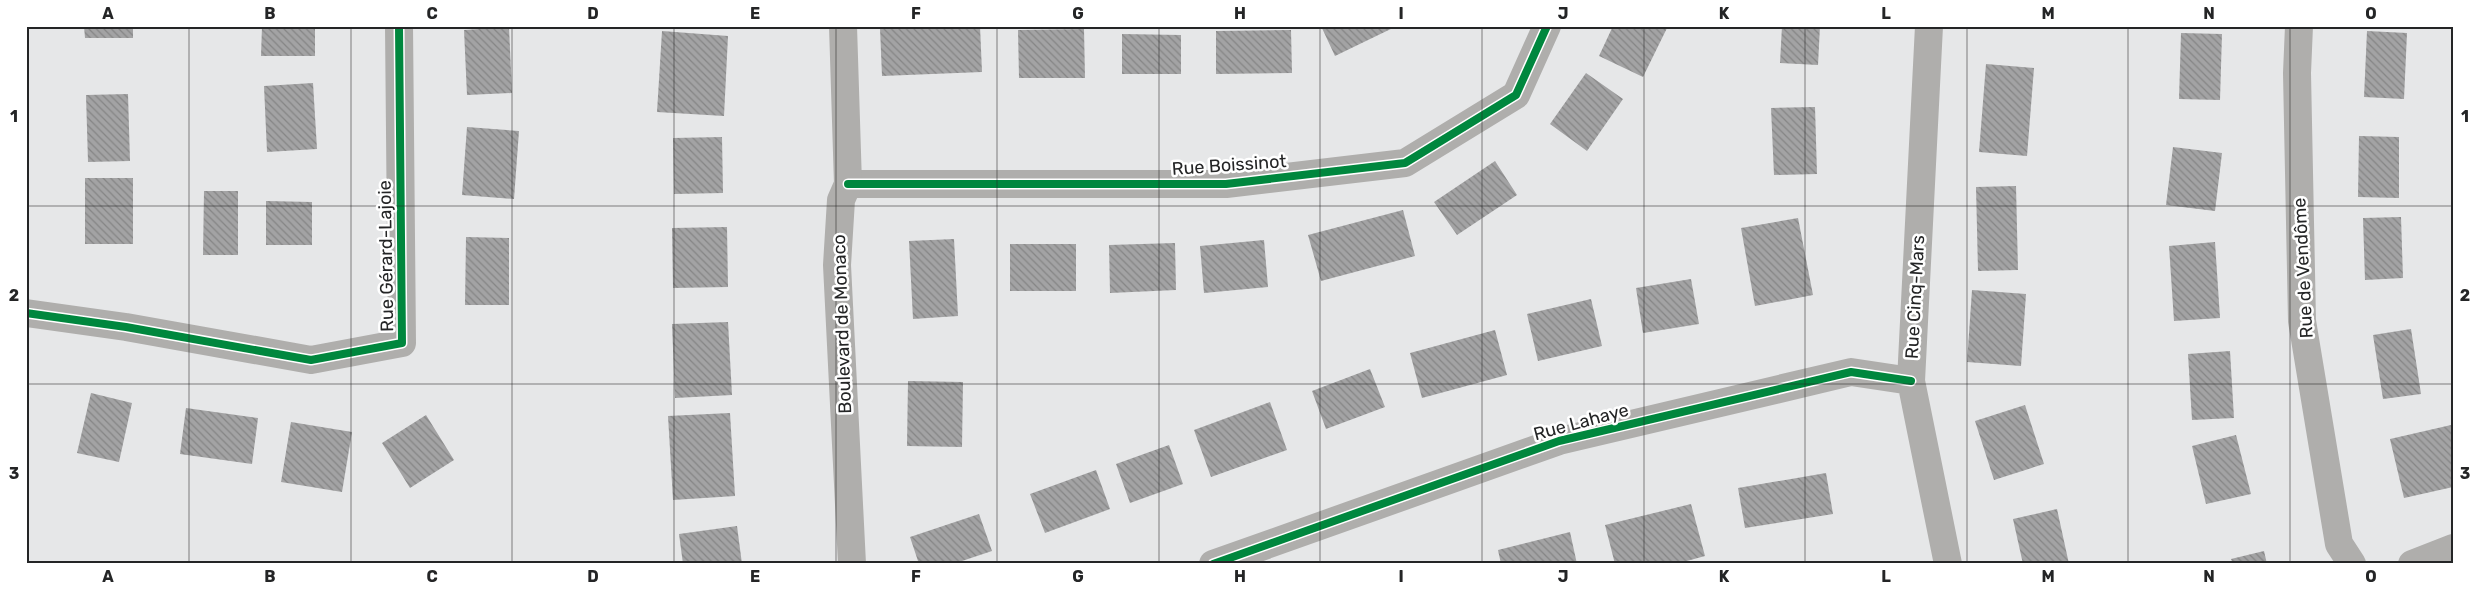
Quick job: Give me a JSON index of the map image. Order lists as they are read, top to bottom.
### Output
{
  "streets": {
    "street": [
      "Rue Boissinot",
      "Rue Gérard-Lajoie",
      "Rue de Vendôme",
      "Rue Cinq-Mars",
      "Boulevard de Monaco",
      "Rue Lahaye"
    ]
  },
  "crossings": [
    ["Rue Boissinot", "Boulevard de Monaco"],
    ["Rue Cinq-Mars", "Rue Lahaye"]
  ],
  "grid": {
    "columns": [
      "A",
      "B",
      "C",
      "D",
      "E",
      "F",
      "G",
      "H",
      "I",
      "J",
      "K",
      "L",
      "M",
      "N",
      "O"
    ],
    "rows": ["1", "2", "3"]
  }
}
